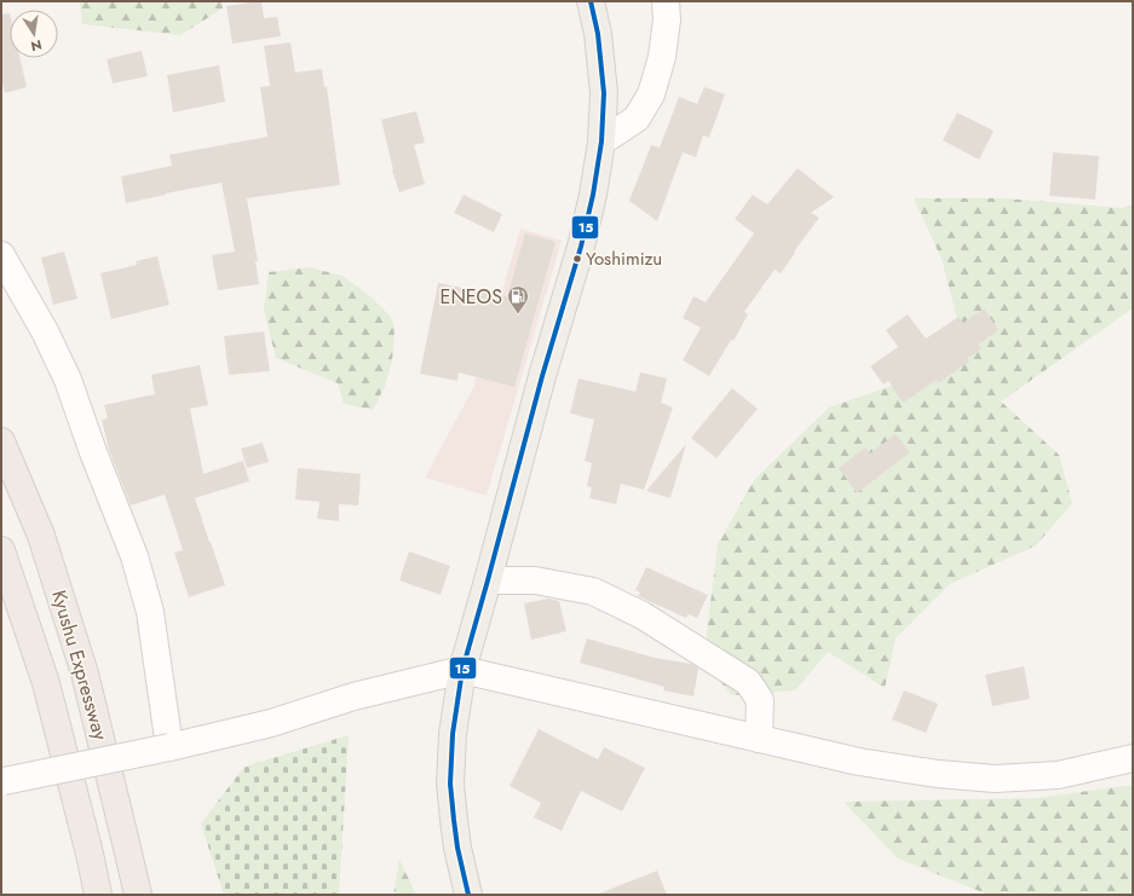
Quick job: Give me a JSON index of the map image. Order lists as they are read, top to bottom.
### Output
{
  "streets": {
    "highway": ["Kyushu Expressway"]
  },
  "places": {
    "other": ["Yoshimizu"],
    "fuel station": ["ENEOS"]
  },
  "lines": ["transit line 15"],
  "north": "bottom"
}
